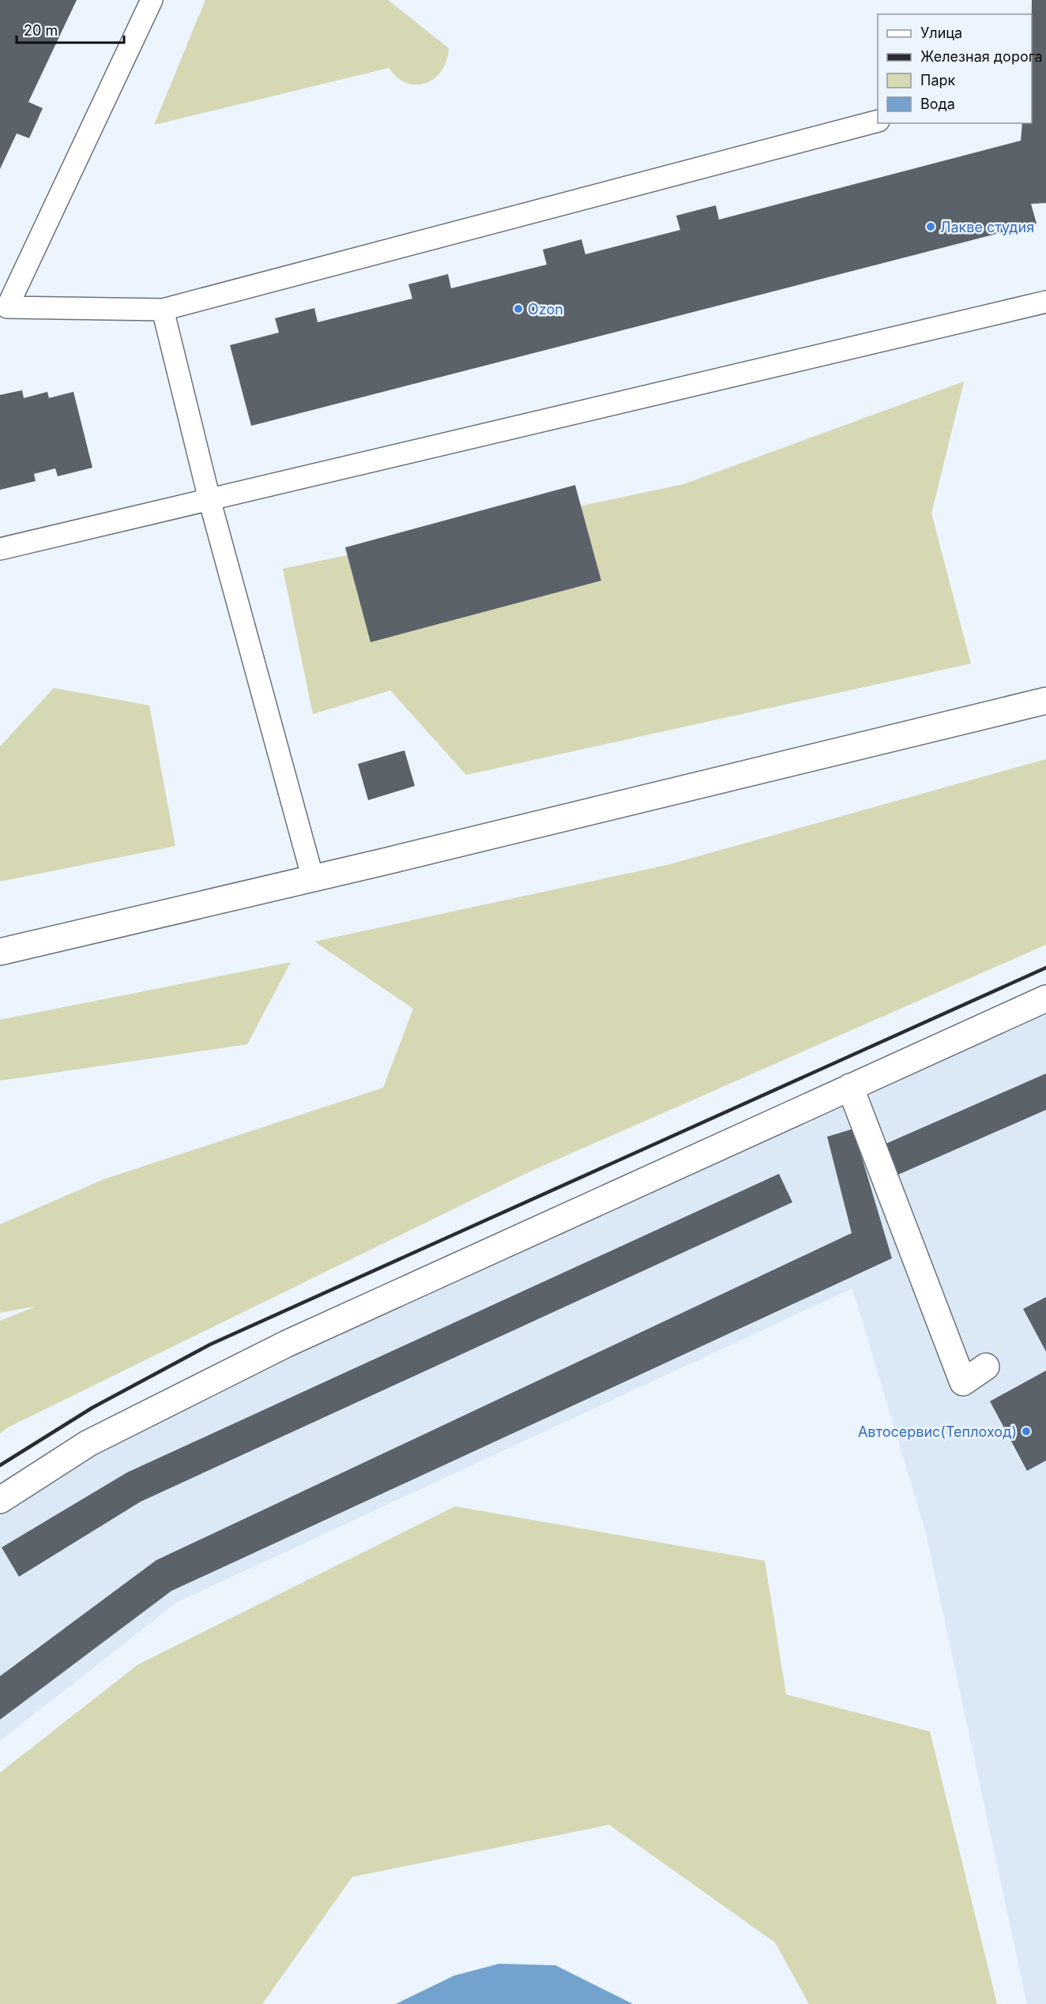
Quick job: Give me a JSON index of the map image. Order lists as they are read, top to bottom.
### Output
{
  "places": ["Лакве студия", "Ozon", "Автосервис(Теплоход)"],
  "legend": [
    "Улица",
    "Железная дорога",
    "Парк",
    "Вода"
  ],
  "scale_bar": "20 m"
}
